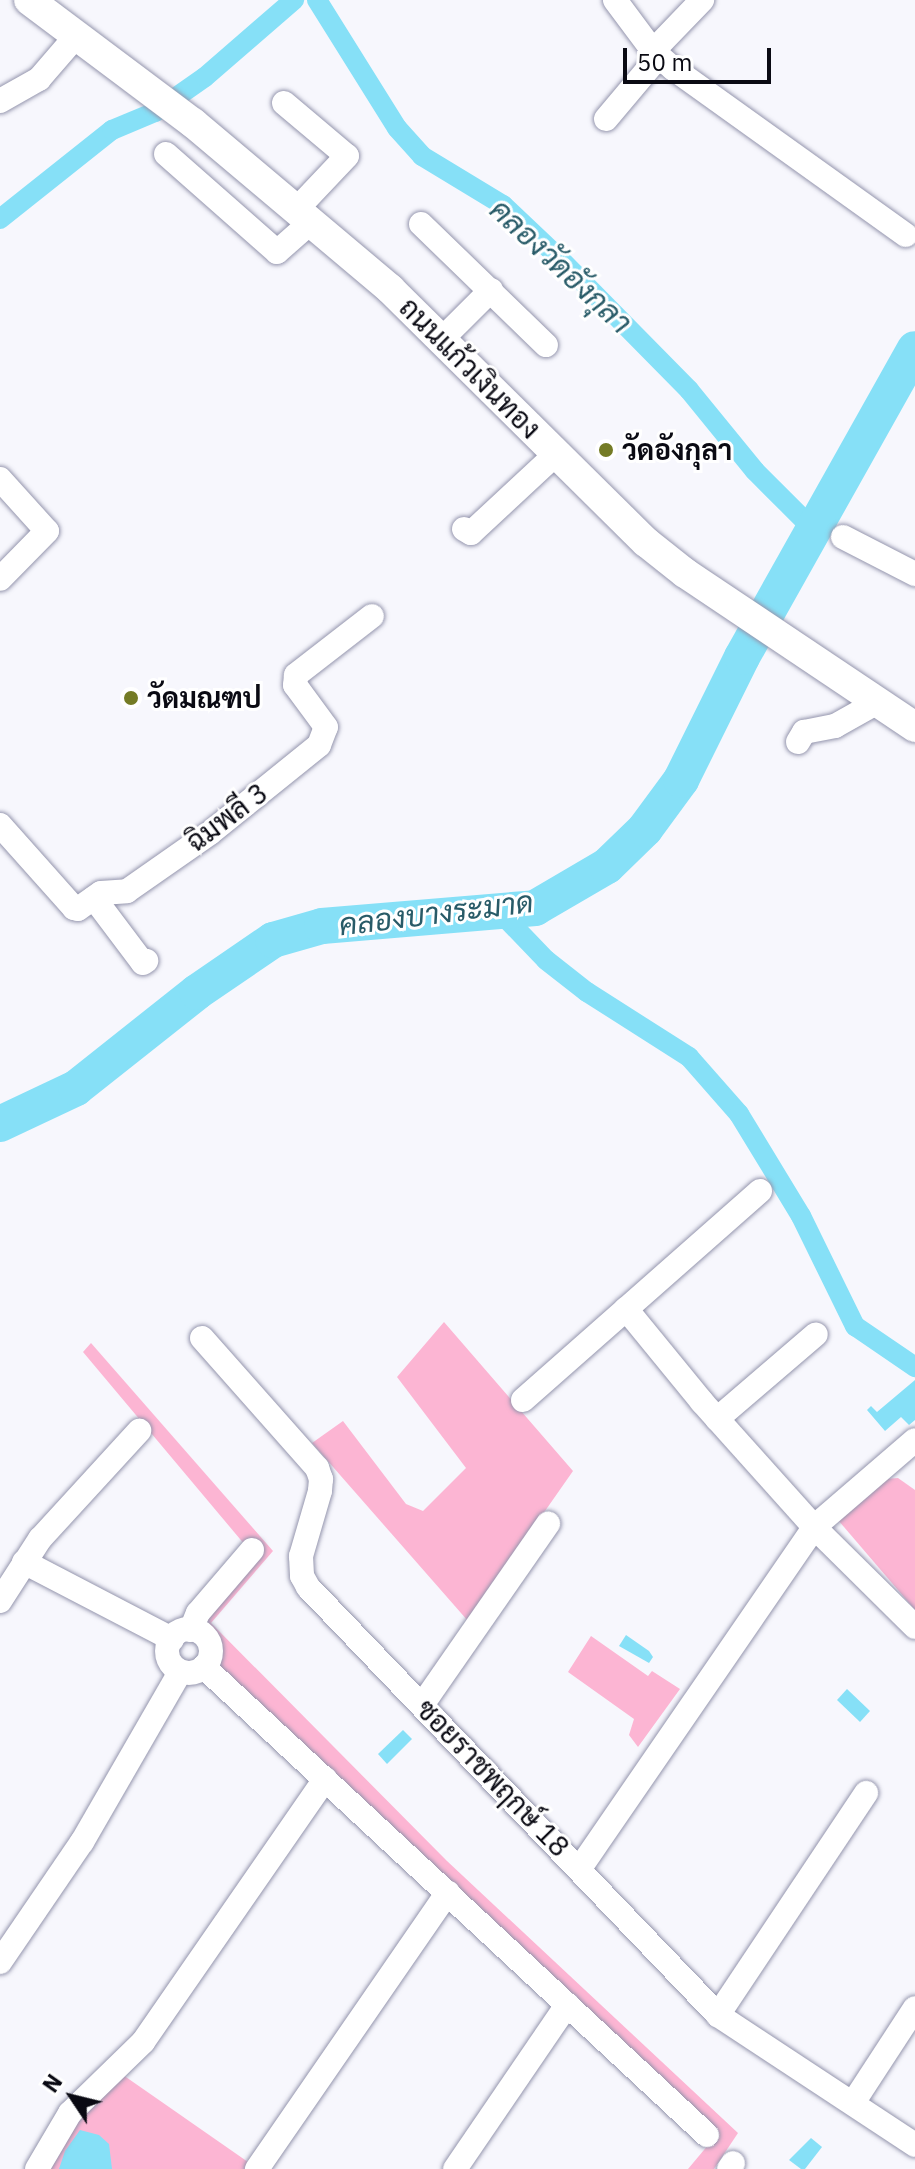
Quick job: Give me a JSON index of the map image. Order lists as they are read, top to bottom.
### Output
{
  "streets": {
    "street": ["ถนนแก้วเงินทอง", "ฉิมพลี 3", "ซอยราชพฤกษ์ 18"]
  },
  "water": ["คลองวัดอังกุลา", "คลองบางระมาด"],
  "places": ["วัดอังกุลา", "วัดมณฑป"],
  "scale_bar": "50 m",
  "north": "top left"
}
